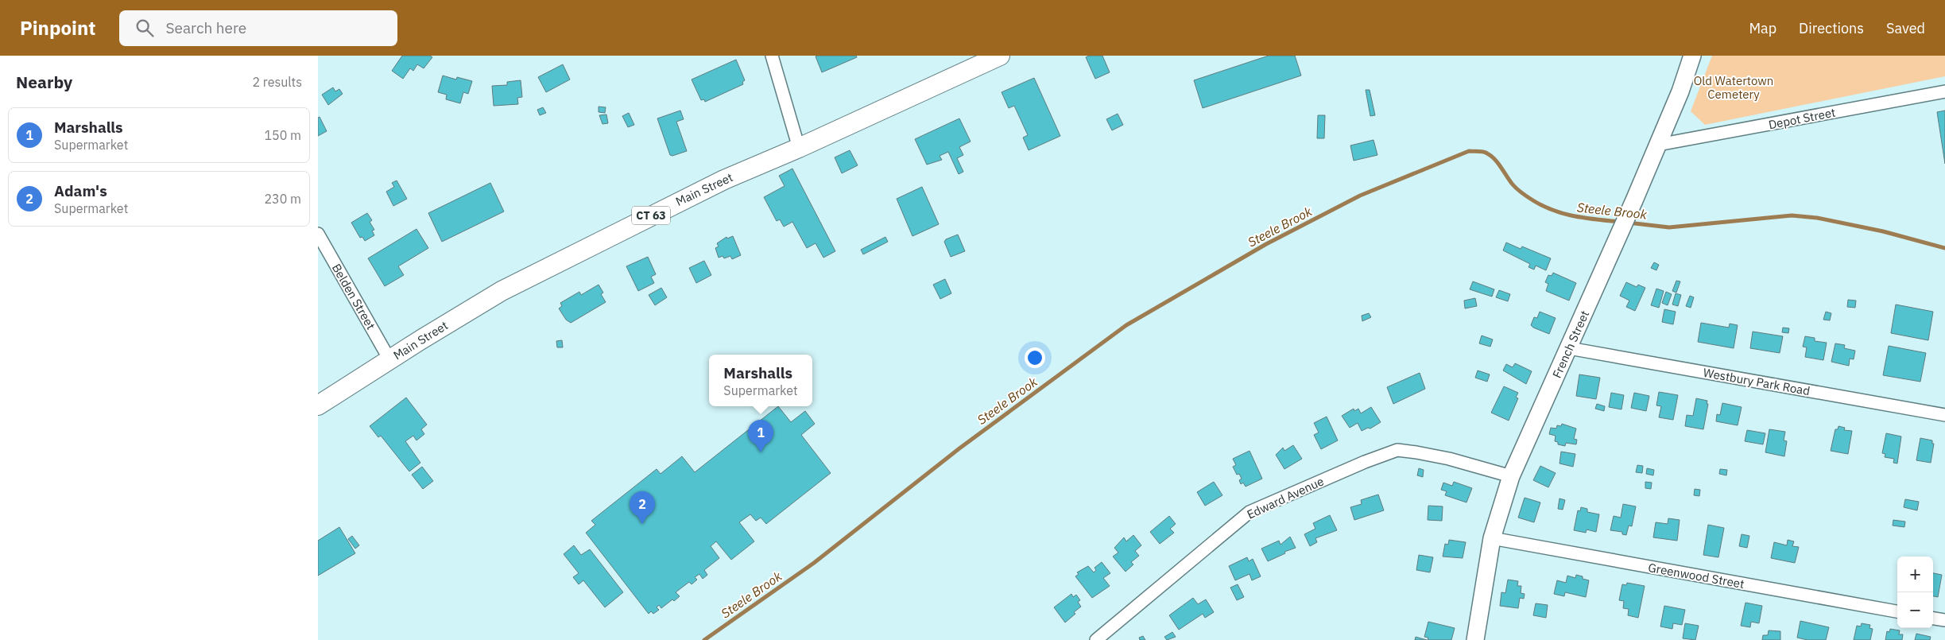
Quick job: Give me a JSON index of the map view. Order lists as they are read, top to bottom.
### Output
{
  "streets": {
    "main road": ["Main Street", "CT 63"],
    "street": [
      "Depot Street",
      "Belden Street",
      "French Street",
      "Westbury Park Road",
      "Edward Avenue",
      "Greenwood Street"
    ]
  },
  "crossings": [
    ["Depot Street", "French Street"],
    ["Main Street", "Belden Street"],
    ["French Street", "Westbury Park Road"],
    ["French Street", "Edward Avenue"],
    ["French Street", "Greenwood Street"]
  ],
  "water": ["Steele Brook"],
  "parks": ["Old Watertown Cemetery"],
  "page": {
    "header": "Pinpoint",
    "search": "Search here",
    "nav": ["Map", "Directions", "Saved"],
    "heading": ["Nearby", "2 results"],
    "list": [
      {
        "mark": "1",
        "name": "Marshalls",
        "note": "Supermarket",
        "value": "150 m"
      },
      {
        "mark": "2",
        "name": "Adam's",
        "note": "Supermarket",
        "value": "230 m"
      }
    ],
    "popup": ["Marshalls", "Supermarket"],
    "pins": ["1", "2"],
    "map_buttons": ["+", "−"]
  }
}
